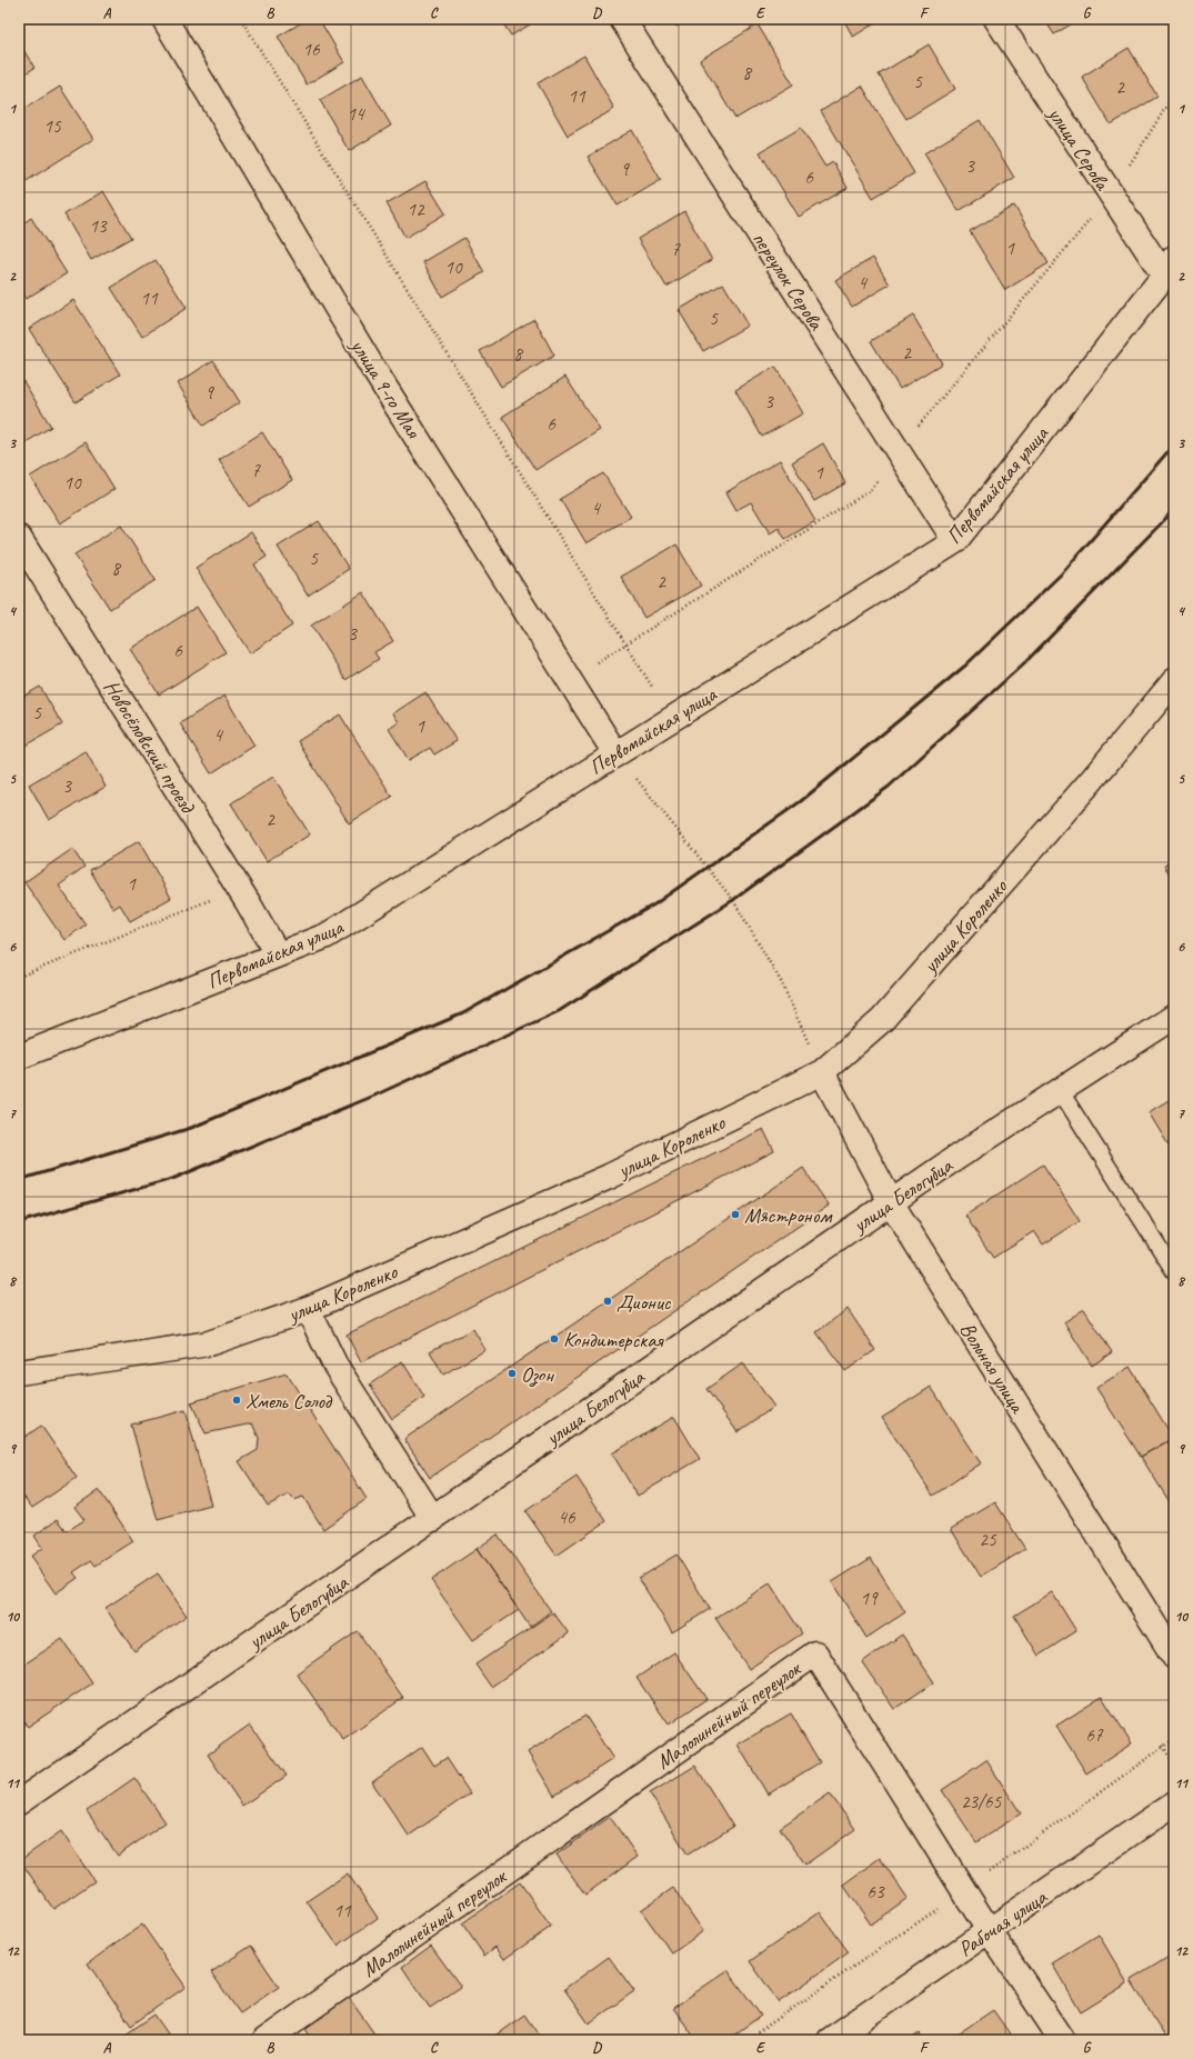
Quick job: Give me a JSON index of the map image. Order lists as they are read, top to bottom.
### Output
{
  "streets": {
    "street": [
      "улица Серова",
      "переулок Серова",
      "улица 9-го Мая",
      "Первомайская улица",
      "Новосёловский проезд",
      "улица Короленко",
      "улица Белогубца",
      "Вольная улица",
      "Малолинейный переулок",
      "Рабочая улица"
    ]
  },
  "crossings": [
    ["улица Серова", "Первомайская улица"],
    ["переулок Серова", "Первомайская улица"],
    ["улица 9-го Мая", "Первомайская улица"],
    ["Первомайская улица", "Новосёловский проезд"],
    ["улица Короленко", "Вольная улица"],
    ["улица Белогубца", "Вольная улица"],
    ["Малолинейный переулок", "Рабочая улица"]
  ],
  "places": [
    "Мястроном",
    "Дионис",
    "Кондитерская",
    "Озон",
    "Хмель Солод"
  ],
  "house_numbers": [
    "16",
    "8",
    "5",
    "2",
    "11",
    "14",
    "15",
    "3",
    "9",
    "6",
    "12",
    "13",
    "1",
    "7",
    "10",
    "4",
    "11",
    "5",
    "2",
    "8",
    "9",
    "3",
    "6",
    "7",
    "1",
    "10",
    "4",
    "5",
    "8",
    "2",
    "3",
    "6",
    "5",
    "1",
    "4",
    "3",
    "2",
    "1",
    "46",
    "25",
    "19",
    "67",
    "23/65",
    "63",
    "11"
  ],
  "grid": {
    "columns": [
      "A",
      "B",
      "C",
      "D",
      "E",
      "F",
      "G"
    ],
    "rows": [
      "1",
      "2",
      "3",
      "4",
      "5",
      "6",
      "7",
      "8",
      "9",
      "10",
      "11",
      "12"
    ]
  }
}
